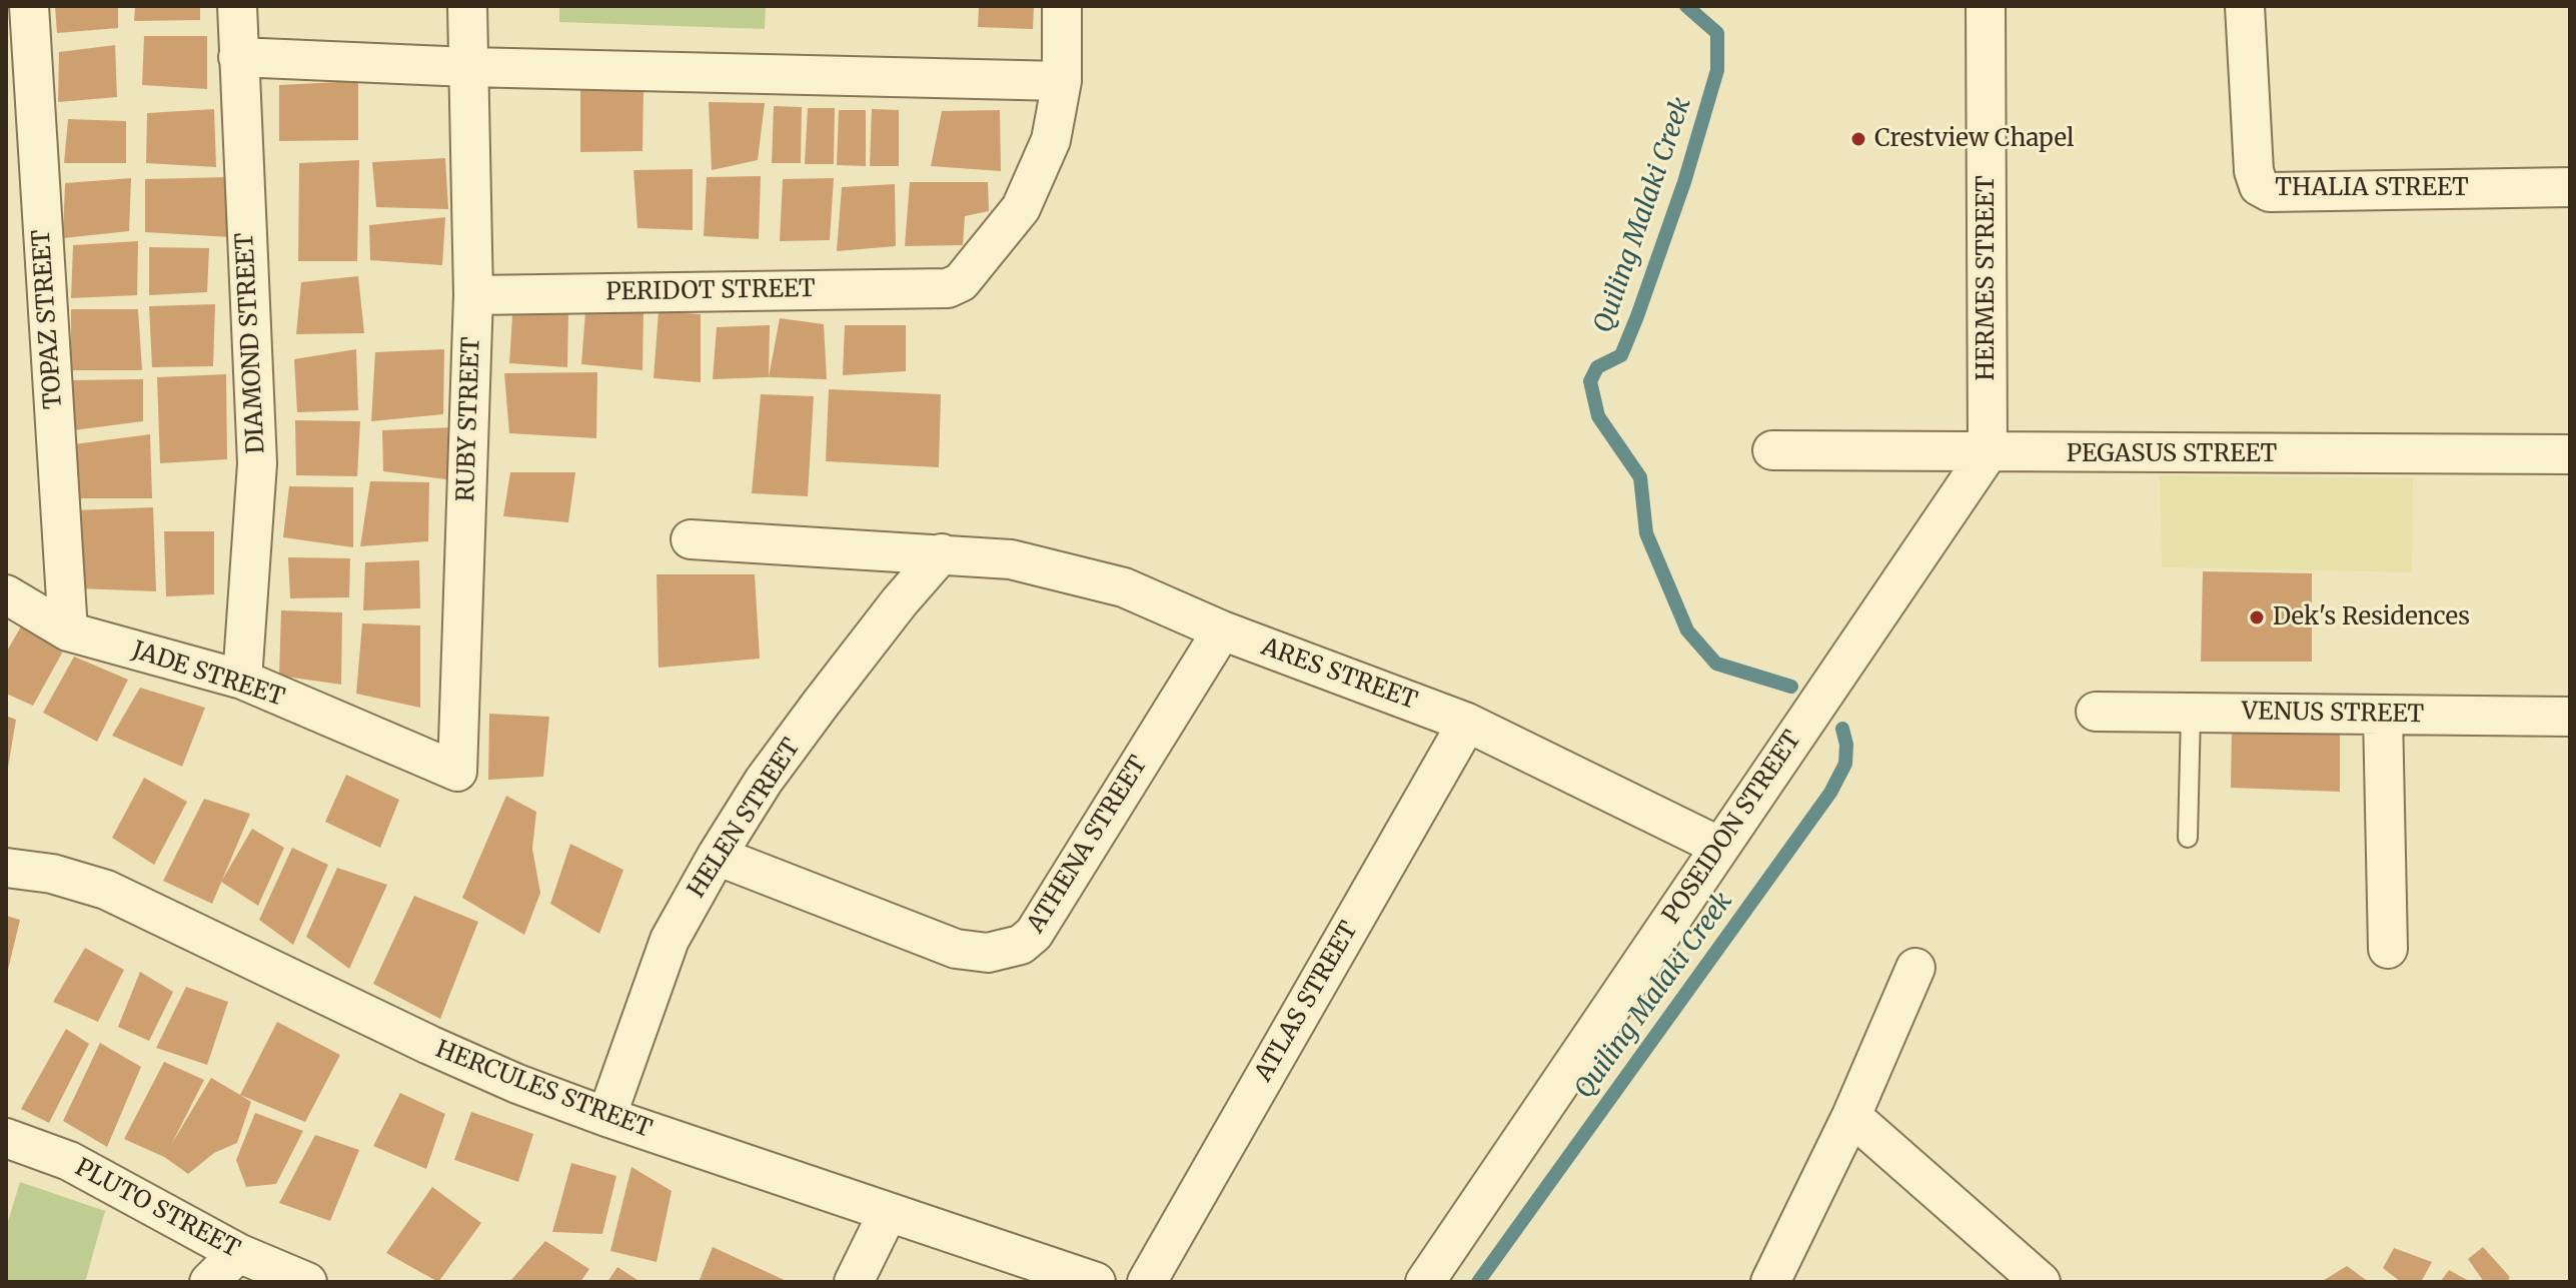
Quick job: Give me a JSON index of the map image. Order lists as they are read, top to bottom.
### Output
{
  "streets": {
    "street": [
      "THALIA STREET",
      "HERMES STREET",
      "PERIDOT STREET",
      "TOPAZ STREET",
      "DIAMOND STREET",
      "RUBY STREET",
      "PEGASUS STREET",
      "JADE STREET",
      "ARES STREET",
      "VENUS STREET",
      "HELEN STREET",
      "POSEIDON STREET",
      "ATHENA STREET",
      "ATLAS STREET",
      "HERCULES STREET",
      "PLUTO STREET"
    ]
  },
  "crossings": [
    ["HERMES STREET", "PEGASUS STREET"],
    ["HERMES STREET", "POSEIDON STREET"],
    ["PERIDOT STREET", "RUBY STREET"],
    ["TOPAZ STREET", "JADE STREET"],
    ["DIAMOND STREET", "JADE STREET"],
    ["RUBY STREET", "JADE STREET"],
    ["PEGASUS STREET", "POSEIDON STREET"],
    ["ARES STREET", "HELEN STREET"],
    ["ARES STREET", "POSEIDON STREET"],
    ["ARES STREET", "ATHENA STREET"],
    ["ARES STREET", "ATLAS STREET"],
    ["HELEN STREET", "ATHENA STREET"],
    ["HELEN STREET", "HERCULES STREET"]
  ],
  "water": ["Quiling Malaki Creek"],
  "places": ["Crestview Chapel", "Dek's Residences"]
}
